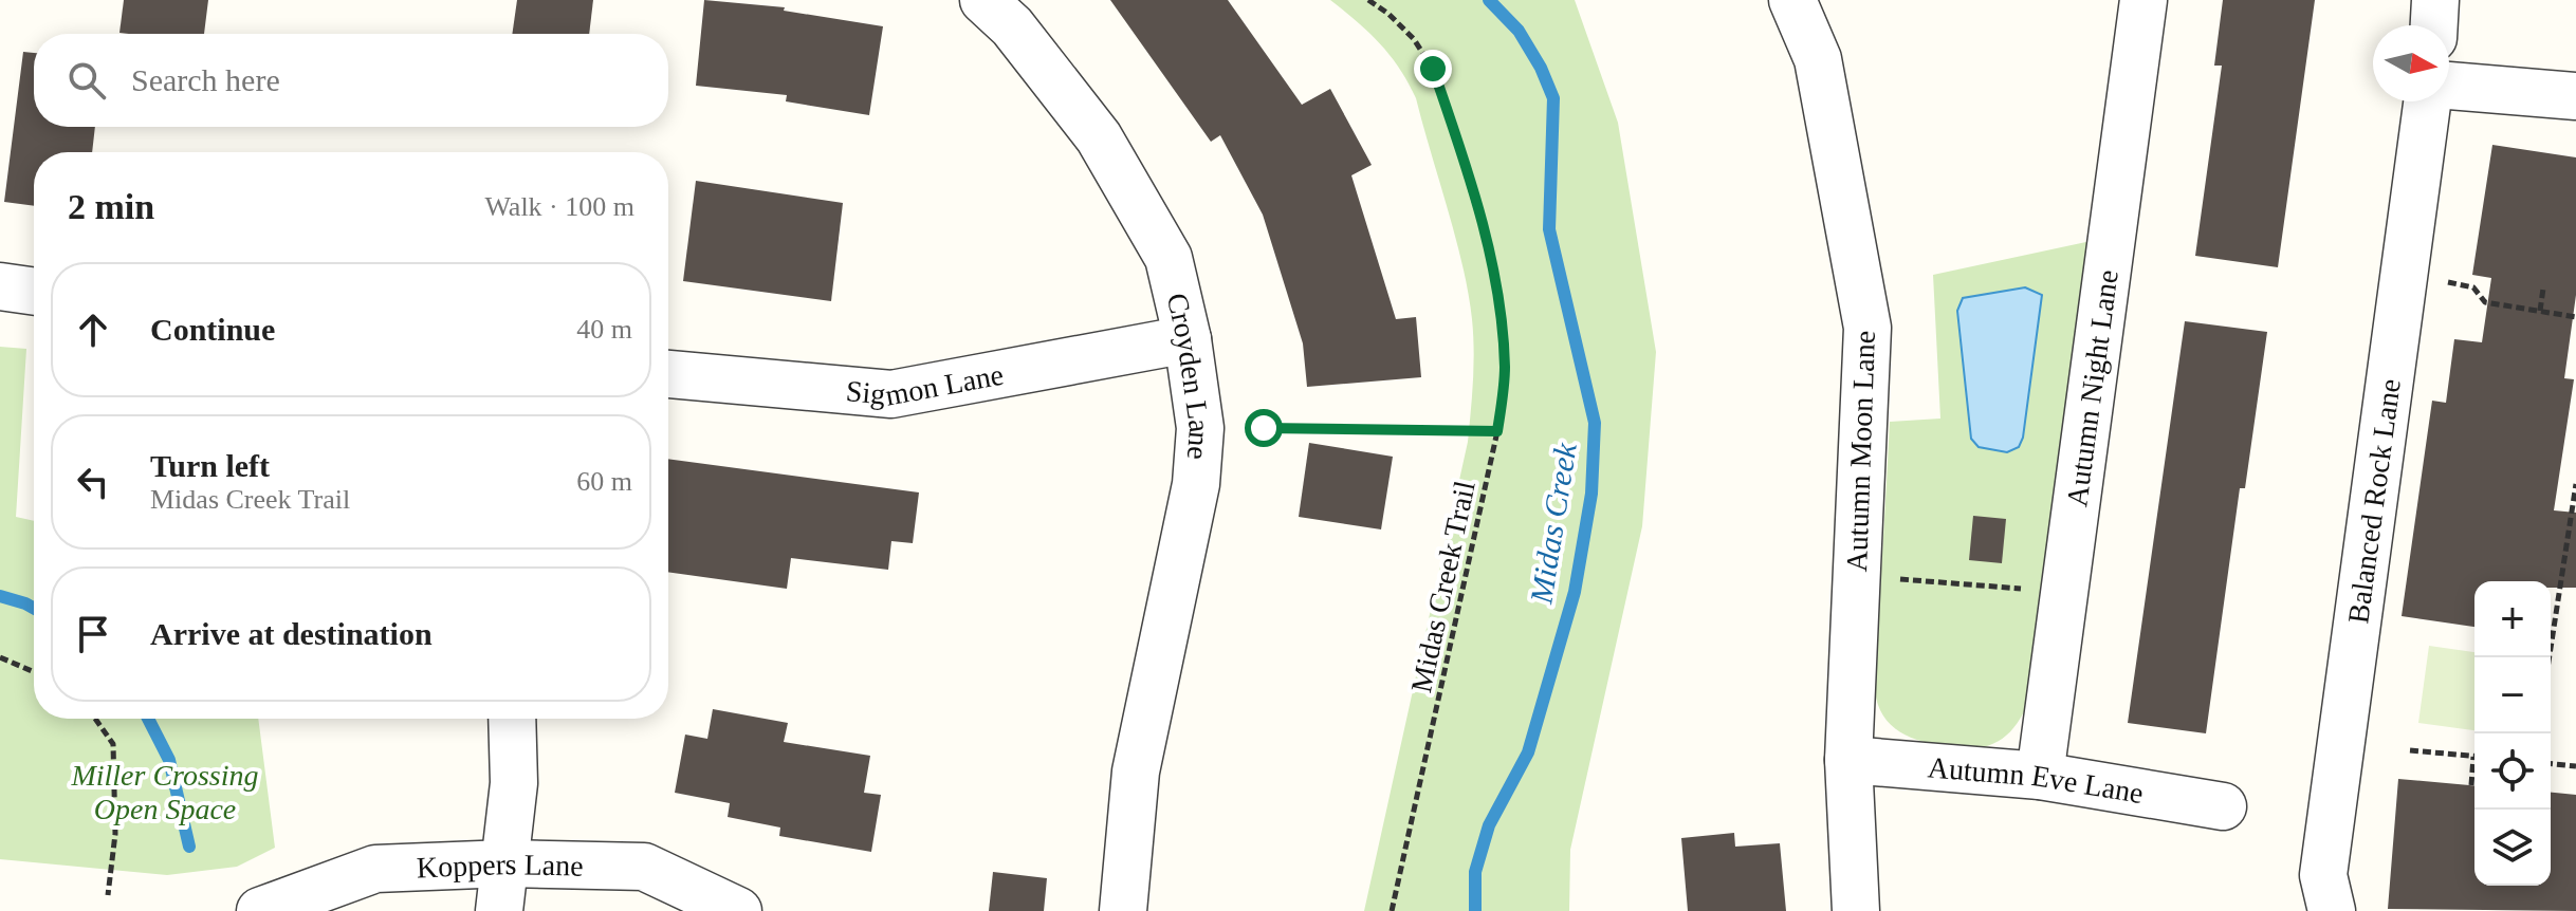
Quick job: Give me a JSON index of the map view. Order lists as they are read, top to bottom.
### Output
{
  "streets": {
    "street": [
      "Croyden Lane",
      "Sigmon Lane",
      "Autumn Night Lane",
      "Autumn Moon Lane",
      "Balanced Rock Lane",
      "Autumn Eve Lane",
      "Koppers Lane"
    ],
    "path": ["Midas Creek Trail"]
  },
  "crossings": [
    ["Croyden Lane", "Sigmon Lane"],
    ["Autumn Night Lane", "Autumn Eve Lane"],
    ["Autumn Moon Lane", "Autumn Eve Lane"]
  ],
  "water": ["Midas Creek"],
  "parks": ["Miller Crossing Open Space"],
  "north": "right",
  "page": {
    "search": "Search here",
    "heading": ["2 min", "Walk · 100 m"],
    "list": [
      ["Continue", "40 m"],
      ["Turn left", "Midas Creek Trail", "60 m"],
      "Arrive at destination"
    ],
    "map_buttons": ["+", "−"]
  }
}
